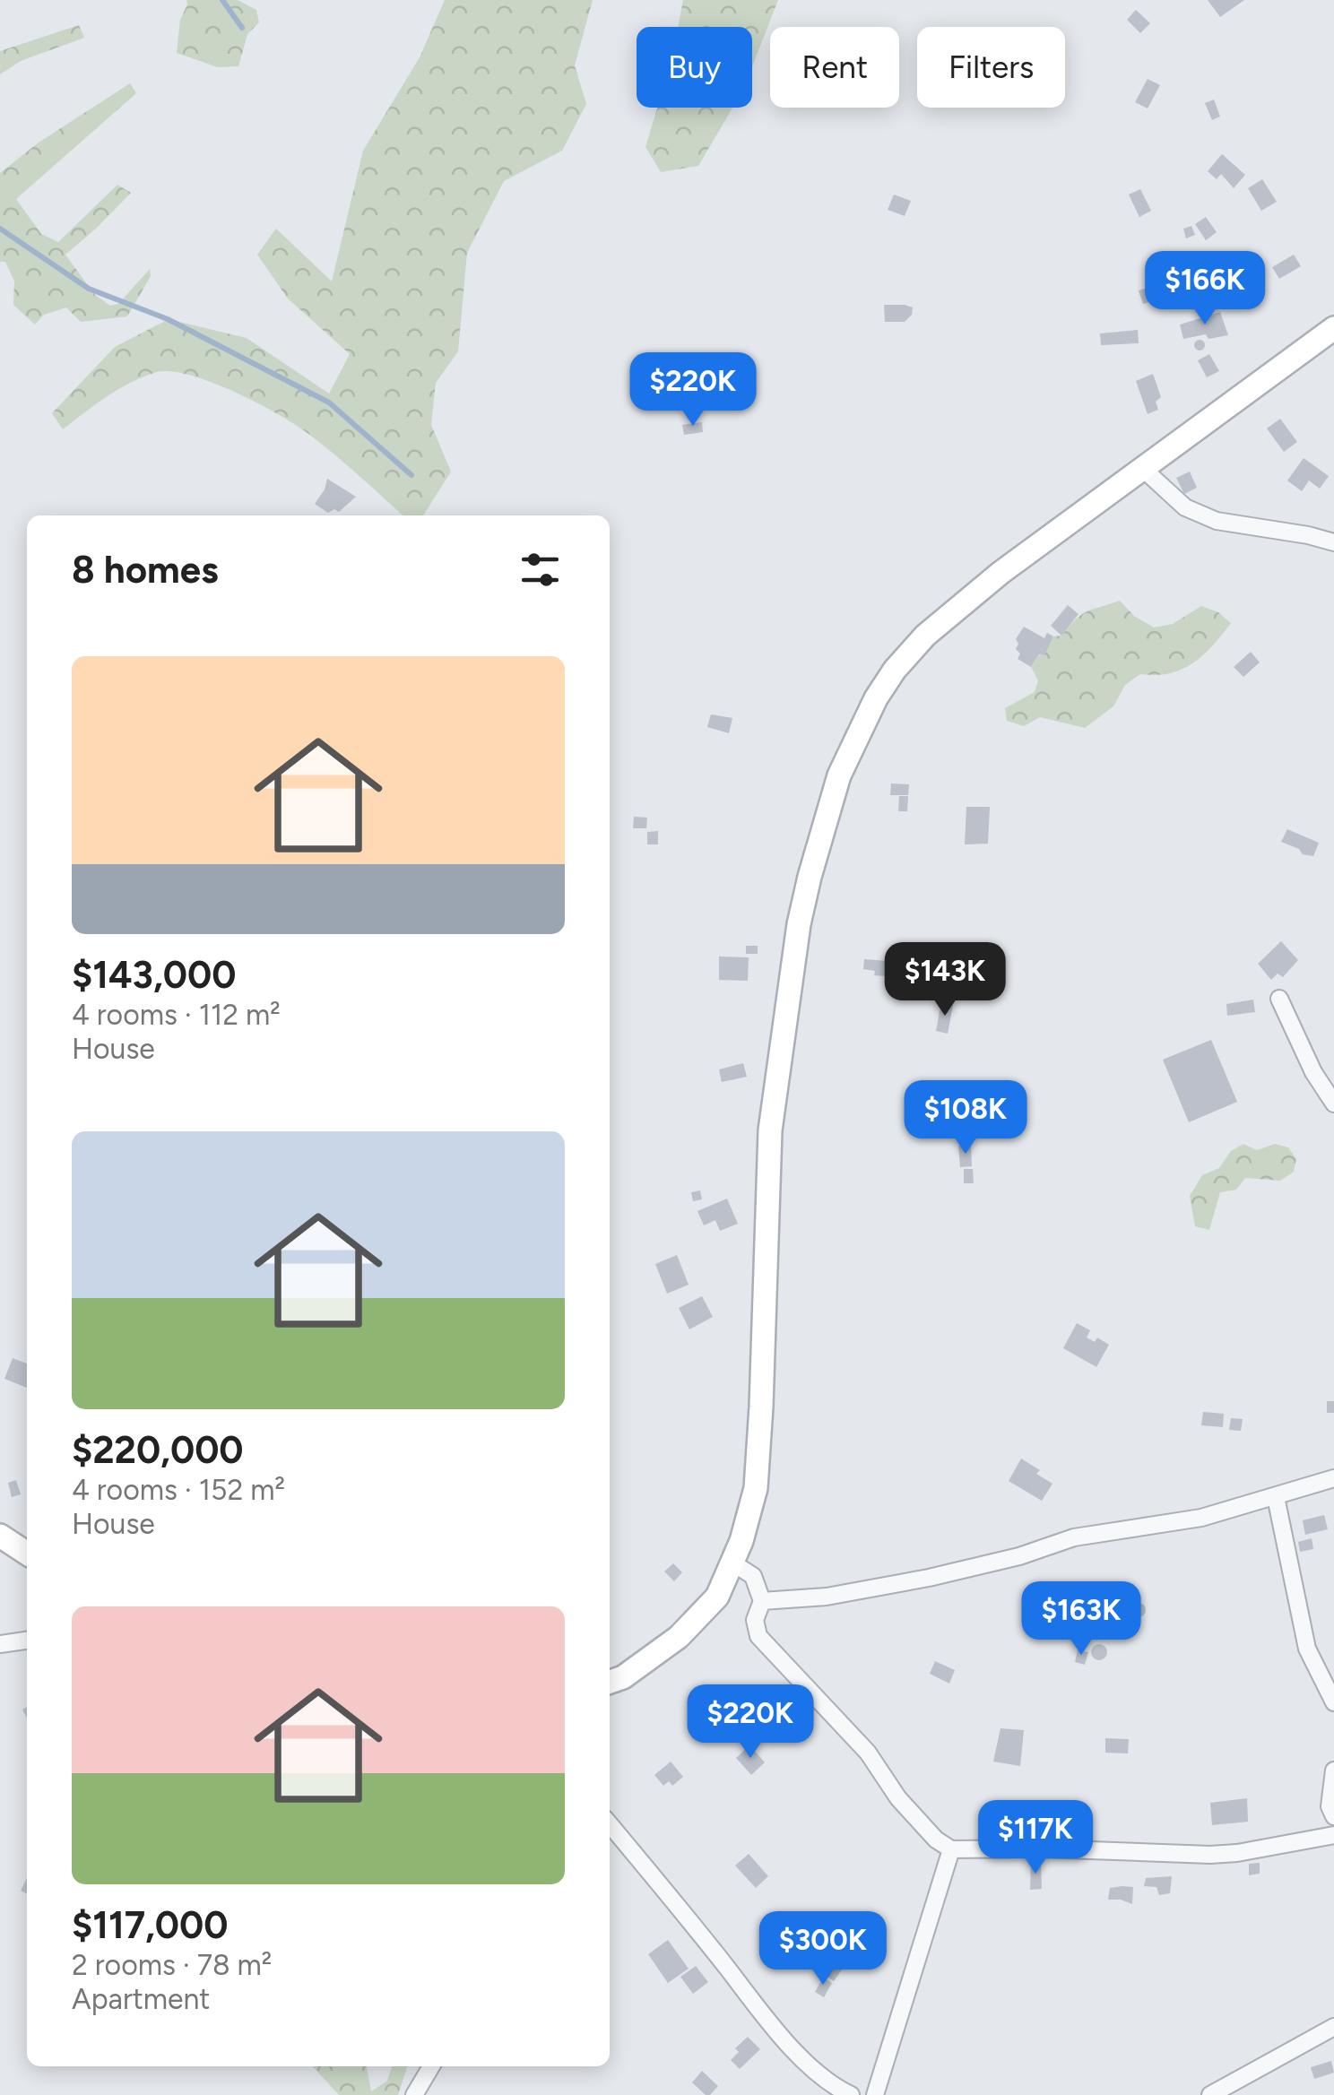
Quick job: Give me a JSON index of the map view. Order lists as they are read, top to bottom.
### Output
{
  "page": {
    "chip": ["Buy", "Rent", "Filters"],
    "price": [
      "$166K",
      "$220K",
      "$143K",
      "$108K",
      "$163K",
      "$220K",
      "$117K",
      "$300K"
    ],
    "heading": "8 homes",
    "list": [
      {
        "name": "$143,000",
        "note": "4 rooms · 112 m² · House"
      },
      {
        "name": "$220,000",
        "note": "4 rooms · 152 m² · House"
      },
      {
        "name": "$117,000",
        "note": "2 rooms · 78 m² · Apartment"
      }
    ]
  }
}
